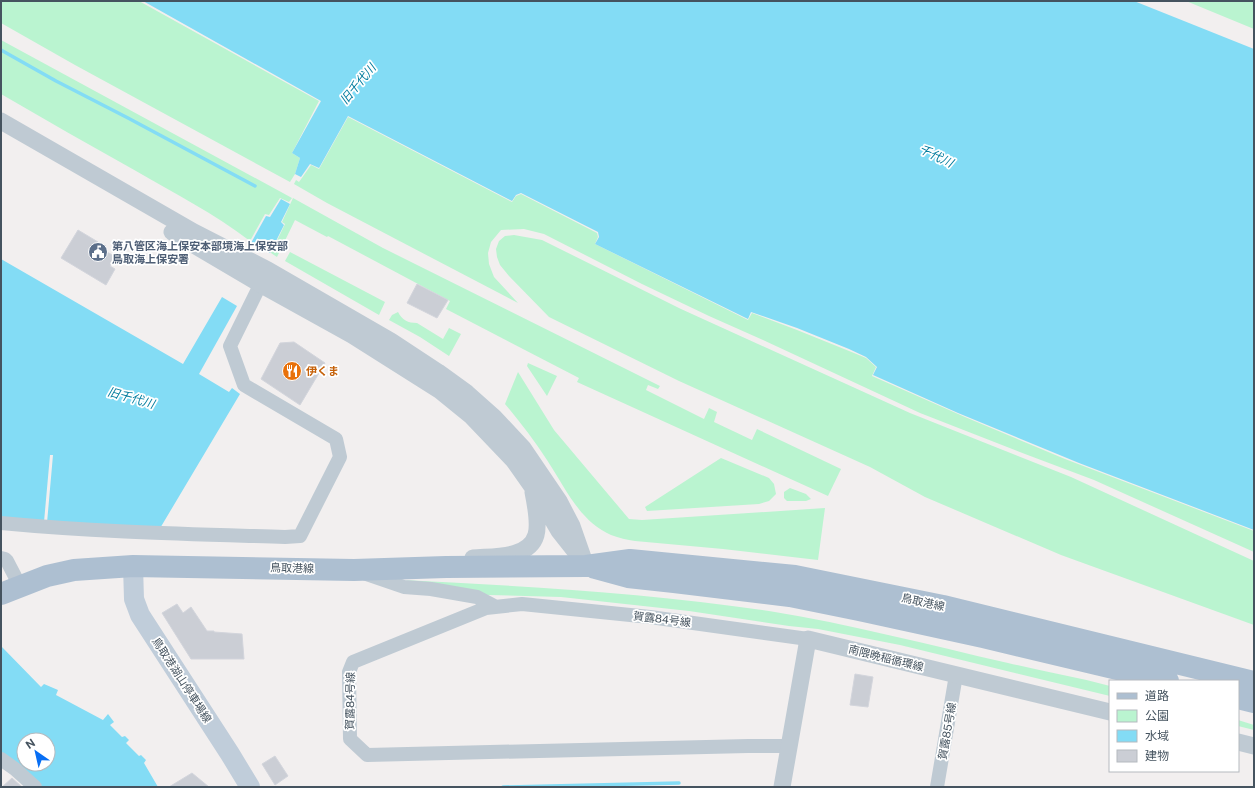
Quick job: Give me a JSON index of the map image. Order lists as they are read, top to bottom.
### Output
{
  "streets": {
    "main road": ["鳥取港線", "鳥取港湖山停車場線"],
    "street": ["賀露84号線", "南隈晩稲循環線", "賀露85号線"]
  },
  "crossings": [
    ["鳥取港線", "鳥取港湖山停車場線"],
    ["賀露84号線", "南隈晩稲循環線"],
    ["南隈晩稲循環線", "賀露85号線"]
  ],
  "water": ["旧千代川", "千代川"],
  "places": {
    "public building": ["第八管区海上保安本部境海上保安部 鳥取海上保安署"],
    "restaurant": ["伊くま"]
  },
  "legend": [
    "道路",
    "公園",
    "水域",
    "建物"
  ],
  "north": "top left"
}
